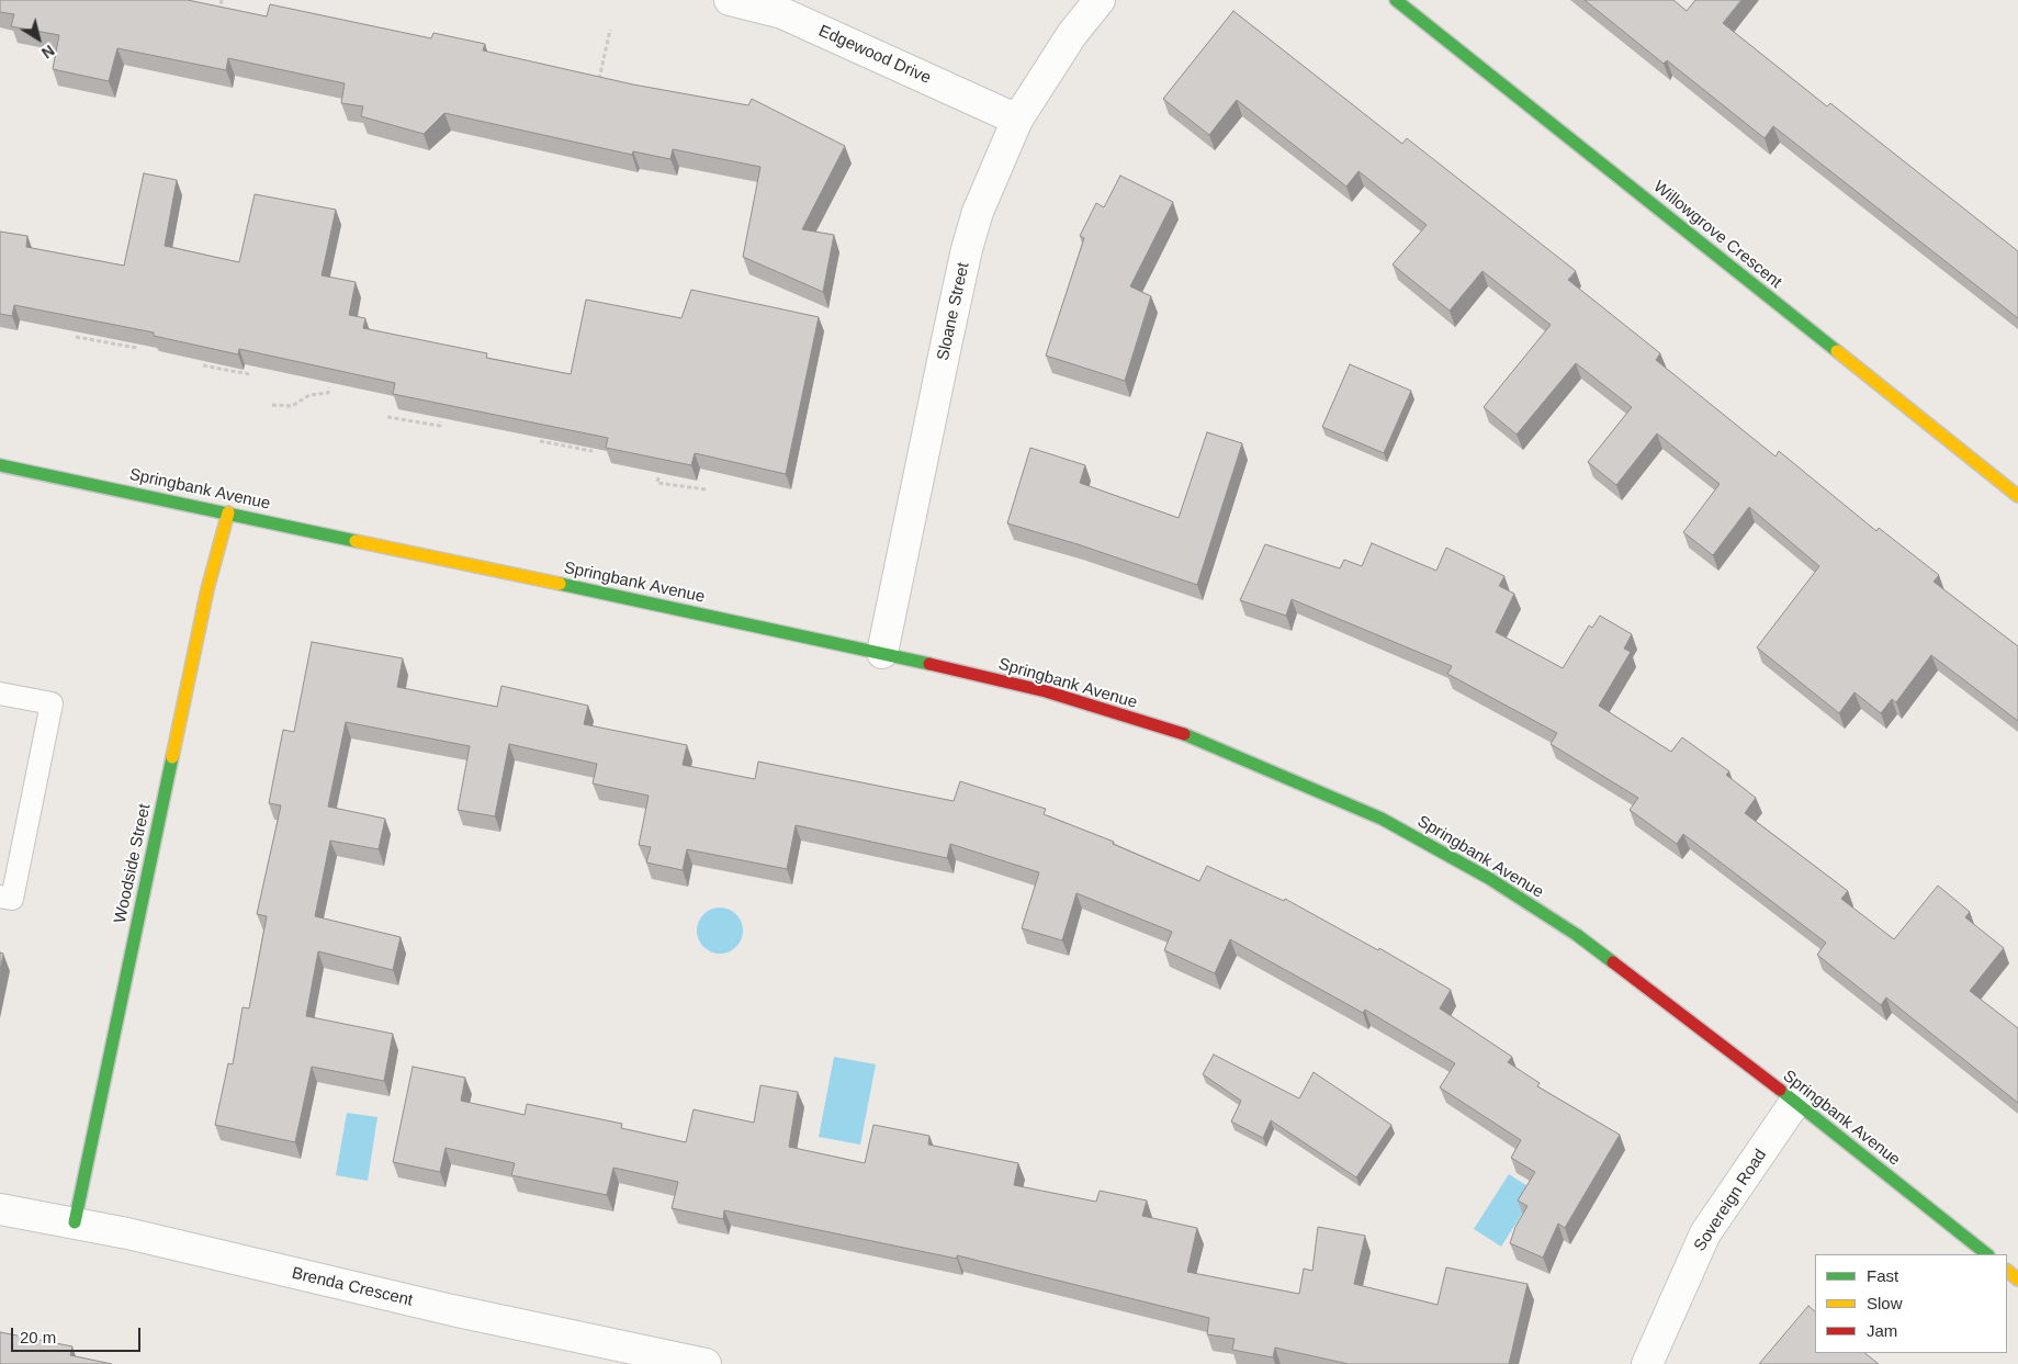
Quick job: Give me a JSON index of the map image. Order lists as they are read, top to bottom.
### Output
{
  "streets": {
    "main road": ["Willowgrove Crescent", "Springbank Avenue", "Woodside Street"],
    "street": [
      "Edgewood Drive",
      "Sloane Street",
      "Sovereign Road",
      "Brenda Crescent"
    ]
  },
  "crossings": [
    ["Edgewood Drive", "Sloane Street"],
    ["Sloane Street", "Springbank Avenue"],
    ["Springbank Avenue", "Woodside Street"],
    ["Springbank Avenue", "Sovereign Road"],
    ["Woodside Street", "Brenda Crescent"]
  ],
  "legend": ["Fast", "Slow", "Jam"],
  "scale_bar": "20 m",
  "north": "bottom right"
}
